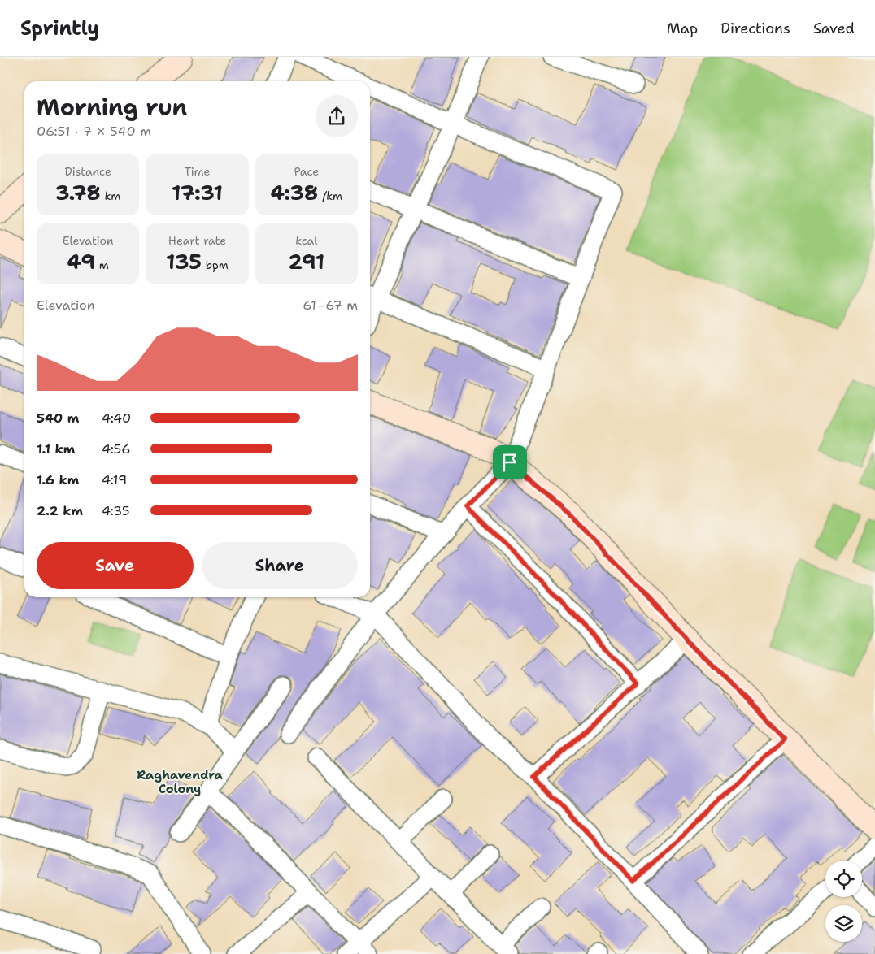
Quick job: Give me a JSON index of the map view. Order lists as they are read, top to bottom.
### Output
{
  "districts": ["Raghavendra Colony"],
  "page": {
    "header": "Sprintly",
    "nav": ["Map", "Directions", "Saved"],
    "heading": ["Morning run", "06:51 · 7 × 540 m"],
    "stats": [
      ["Distance", "3.78 km"],
      ["Time", "17:31"],
      ["Pace", "4:38 /km"],
      ["Elevation", "49 m"],
      ["Heart rate", "135 bpm"],
      ["kcal", "291"]
    ],
    "chart": ["Elevation", "61–67 m"],
    "list": [
      {
        "name": "540 m",
        "note": "4:40"
      },
      {
        "name": "1.1 km",
        "note": "4:56"
      },
      {
        "name": "1.6 km",
        "note": "4:19"
      },
      {
        "name": "2.2 km",
        "note": "4:35"
      }
    ],
    "buttons": ["Save", "Share"]
  }
}
